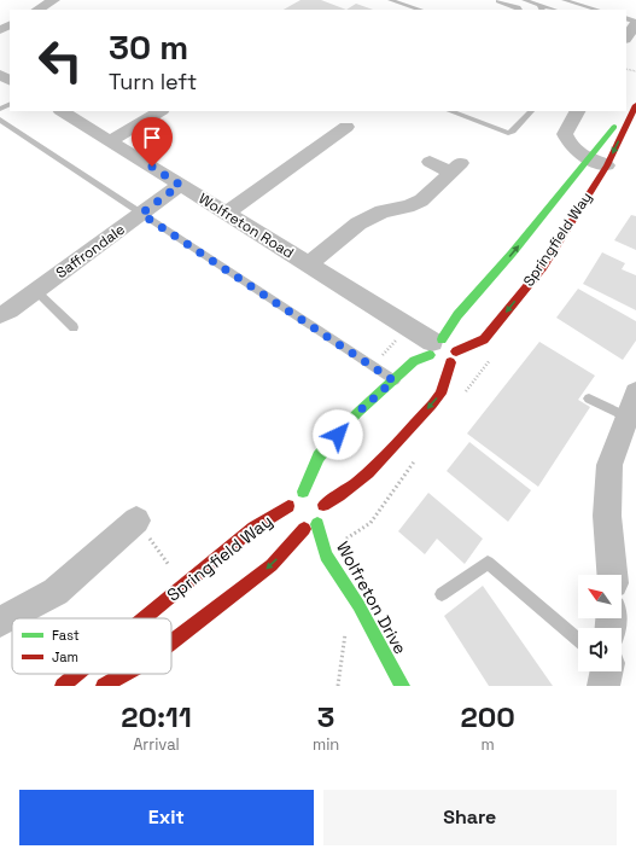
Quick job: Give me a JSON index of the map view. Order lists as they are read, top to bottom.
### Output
{
  "streets": {
    "main road": ["Springfield Way", "Wolfreton Drive"],
    "street": ["Wolfreton Road", "Saffrondale"]
  },
  "crossings": [
    ["Wolfreton Road", "Springfield Way"],
    ["Wolfreton Road", "Saffrondale"],
    ["Springfield Way", "Wolfreton Drive"]
  ],
  "legend": ["Fast", "Jam"],
  "north": "top left",
  "page": {
    "turn": ["30 m", "Turn left"],
    "eta": [
      "20:11",
      "Arrival",
      "3",
      "min",
      "200",
      "m"
    ],
    "buttons": ["Exit", "Share"]
  }
}
